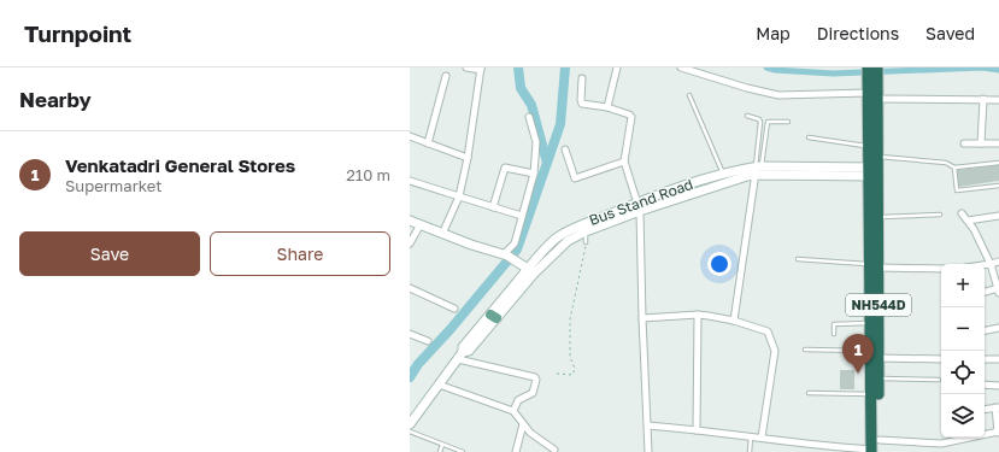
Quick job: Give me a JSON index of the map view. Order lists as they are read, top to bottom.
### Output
{
  "streets": {
    "highway": ["NH544D"],
    "street": ["Bus Stand Road"]
  },
  "crossings": [
    ["Bus Stand Road", "NH544D"]
  ],
  "page": {
    "header": "Turnpoint",
    "nav": ["Map", "Directions", "Saved"],
    "heading": "Nearby",
    "list": [
      {
        "mark": "1",
        "name": "Venkatadri General Stores",
        "note": "Supermarket",
        "value": "210 m"
      }
    ],
    "buttons": ["Save", "Share"],
    "map_buttons": ["+", "−"],
    "pins": "1"
  }
}
